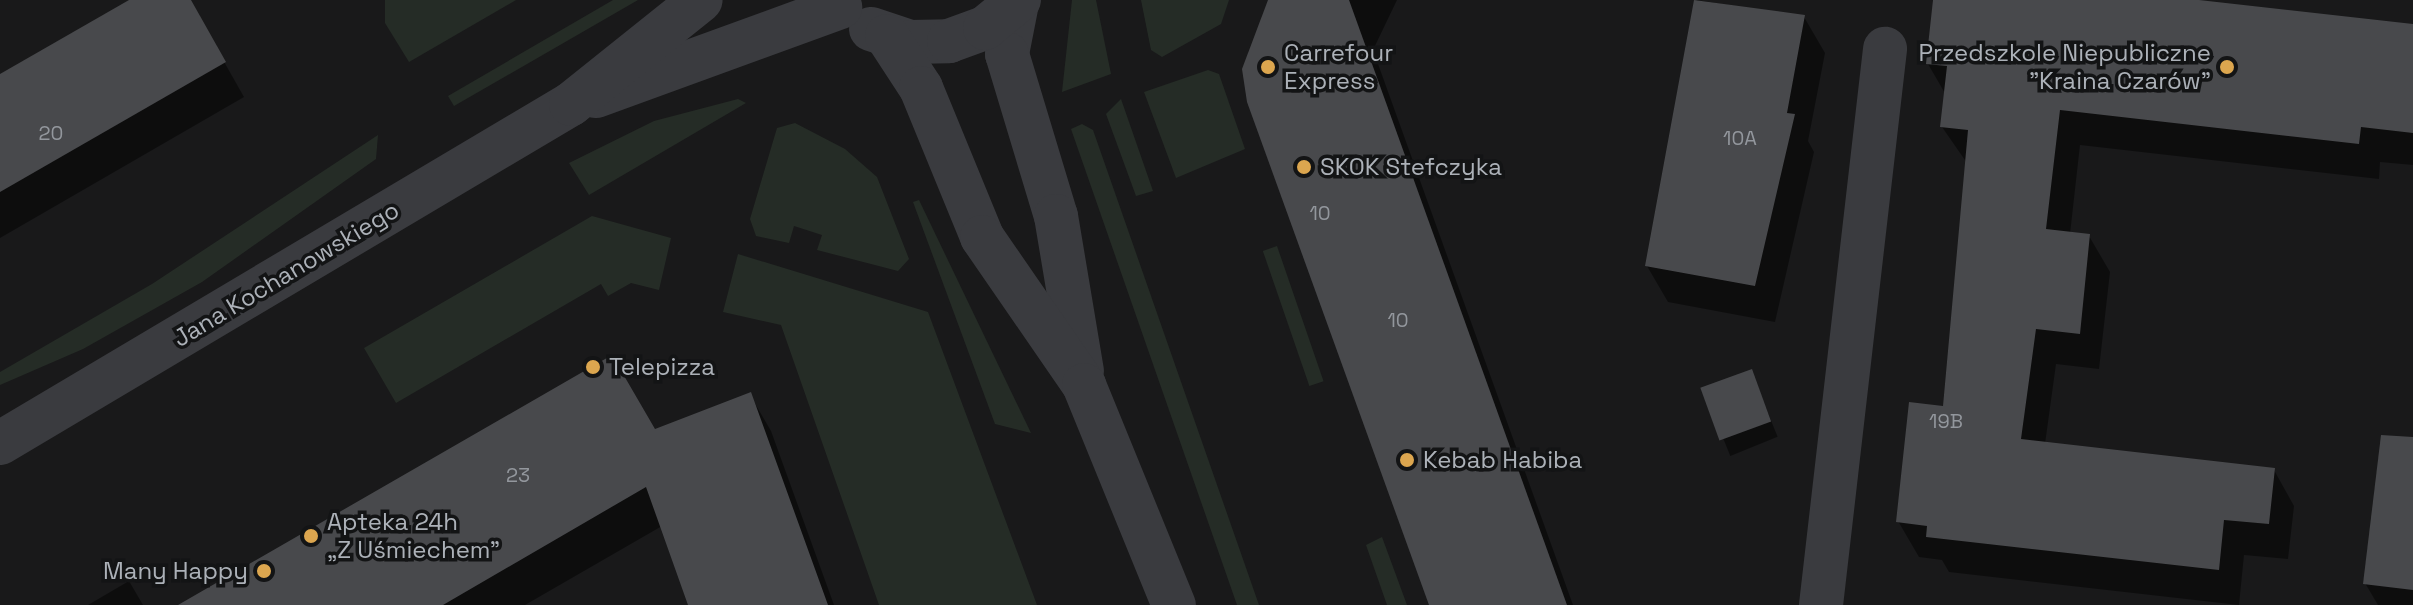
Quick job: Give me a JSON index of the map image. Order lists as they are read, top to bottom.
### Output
{
  "streets": {
    "street": ["Jana Kochanowskiego"]
  },
  "places": [
    "Carrefour Express",
    "Przedszkole Niepubliczne \"Kraina Czarów\"",
    "SKOK Stefczyka",
    "Telepizza",
    "Kebab Habiba",
    "Apteka 24h „Z Uśmiechem”",
    "Many Happy"
  ],
  "house_numbers": [
    "20",
    "10A",
    "10",
    "10",
    "19B",
    "23"
  ]
}
